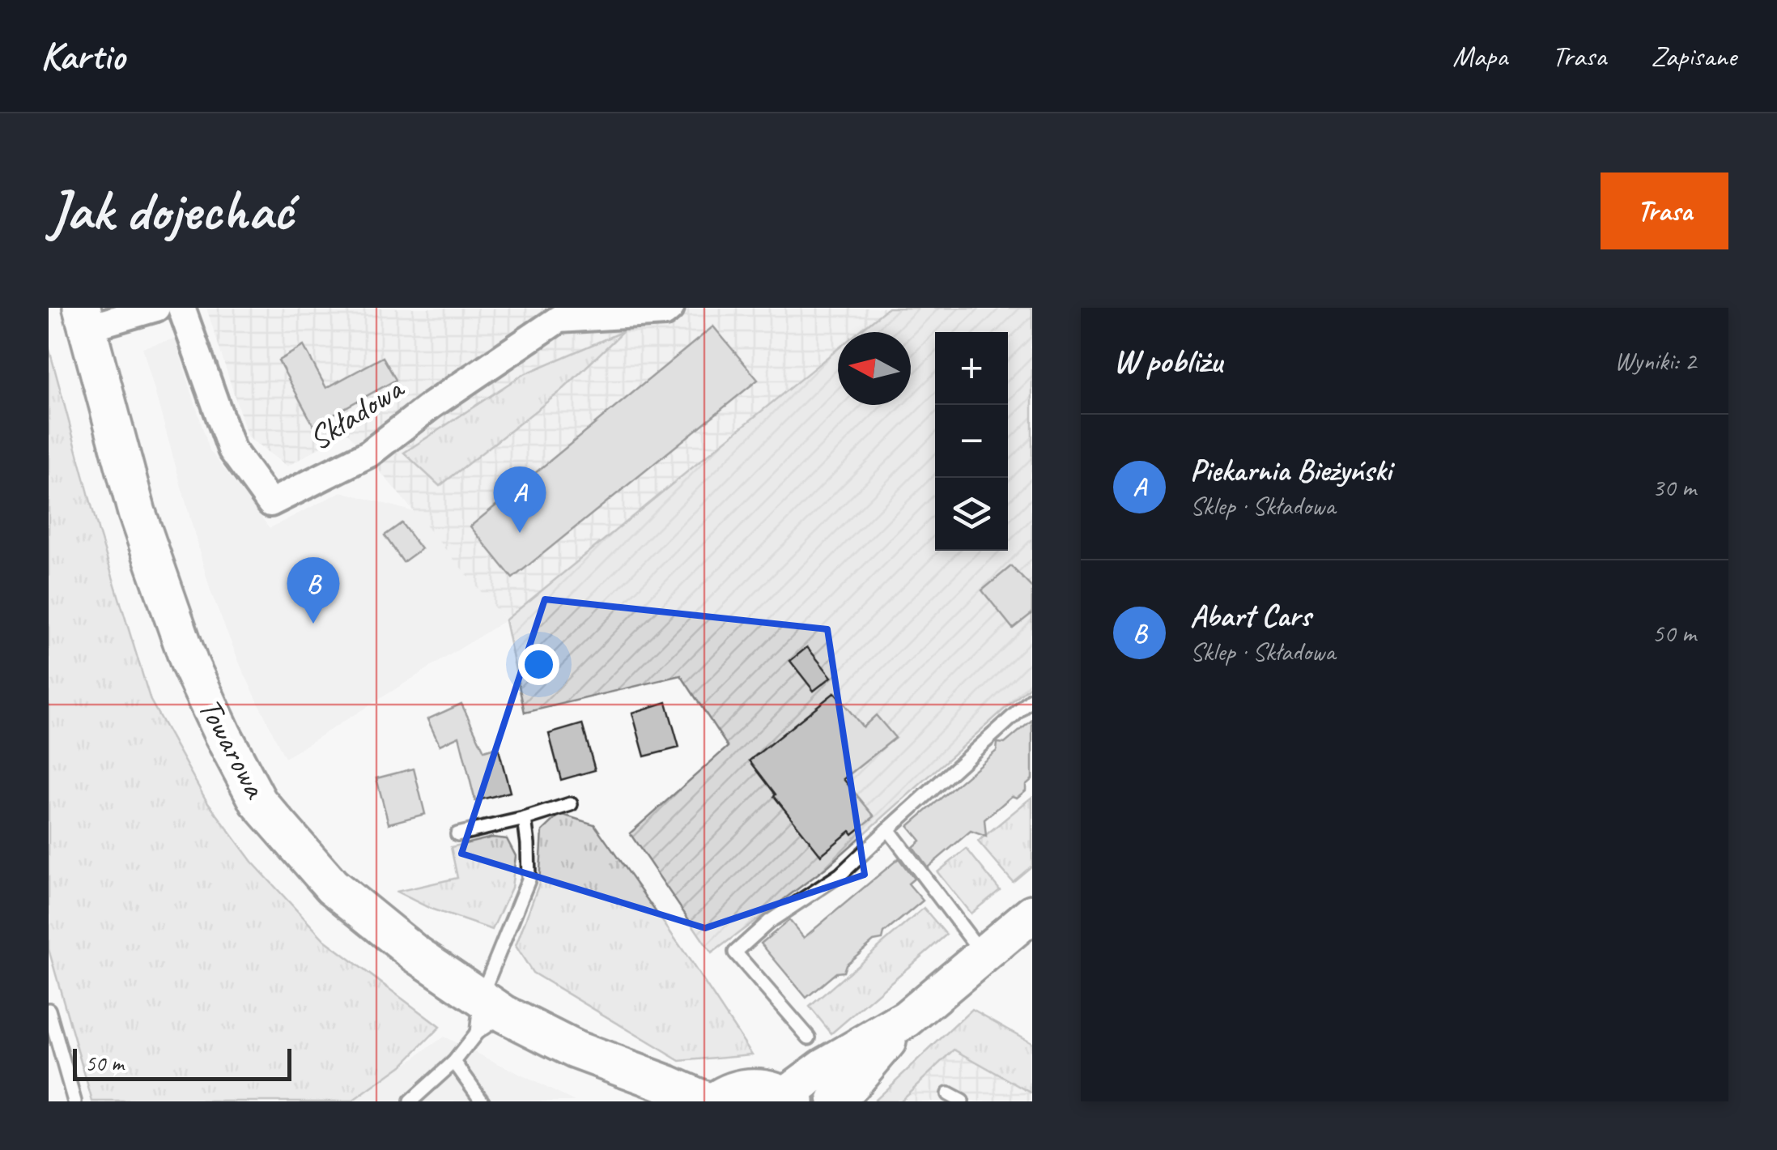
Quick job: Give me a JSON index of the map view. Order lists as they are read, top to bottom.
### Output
{
  "streets": {
    "main road": ["Towarowa"],
    "street": ["Składowa"]
  },
  "scale_bar": "50 m",
  "north": "left",
  "page": {
    "header": "Kartio",
    "nav": ["Mapa", "Trasa", "Zapisane"],
    "buttons": "Trasa",
    "title": "Jak dojechać",
    "heading": ["W pobliżu", "Wyniki: 2"],
    "map_buttons": ["+", "−"],
    "list": [
      {
        "mark": "A",
        "name": "Piekarnia Bieżyński",
        "note": "Sklep · Składowa",
        "value": "30 m"
      },
      {
        "mark": "B",
        "name": "Abart Cars",
        "note": "Sklep · Składowa",
        "value": "50 m"
      }
    ],
    "pins": ["A", "B"],
    "scale": "50 m"
  }
}
